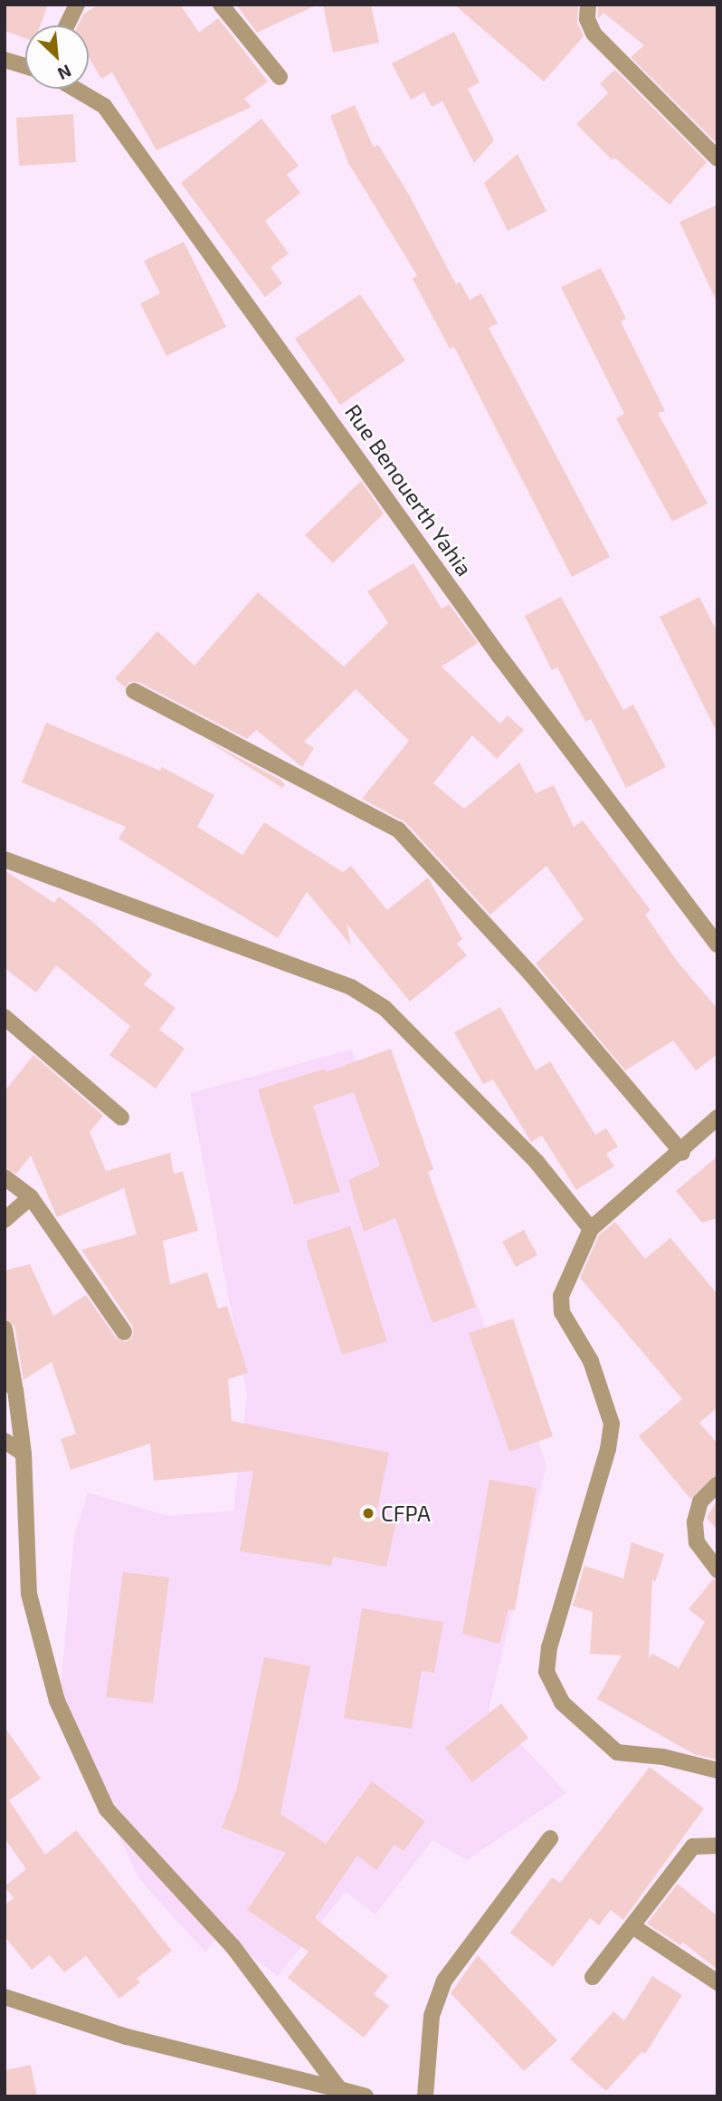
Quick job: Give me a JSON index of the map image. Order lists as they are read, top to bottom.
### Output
{
  "streets": {
    "street": ["Rue Benouerth Yahia"]
  },
  "places": ["CFPA"],
  "north": "bottom right"
}
